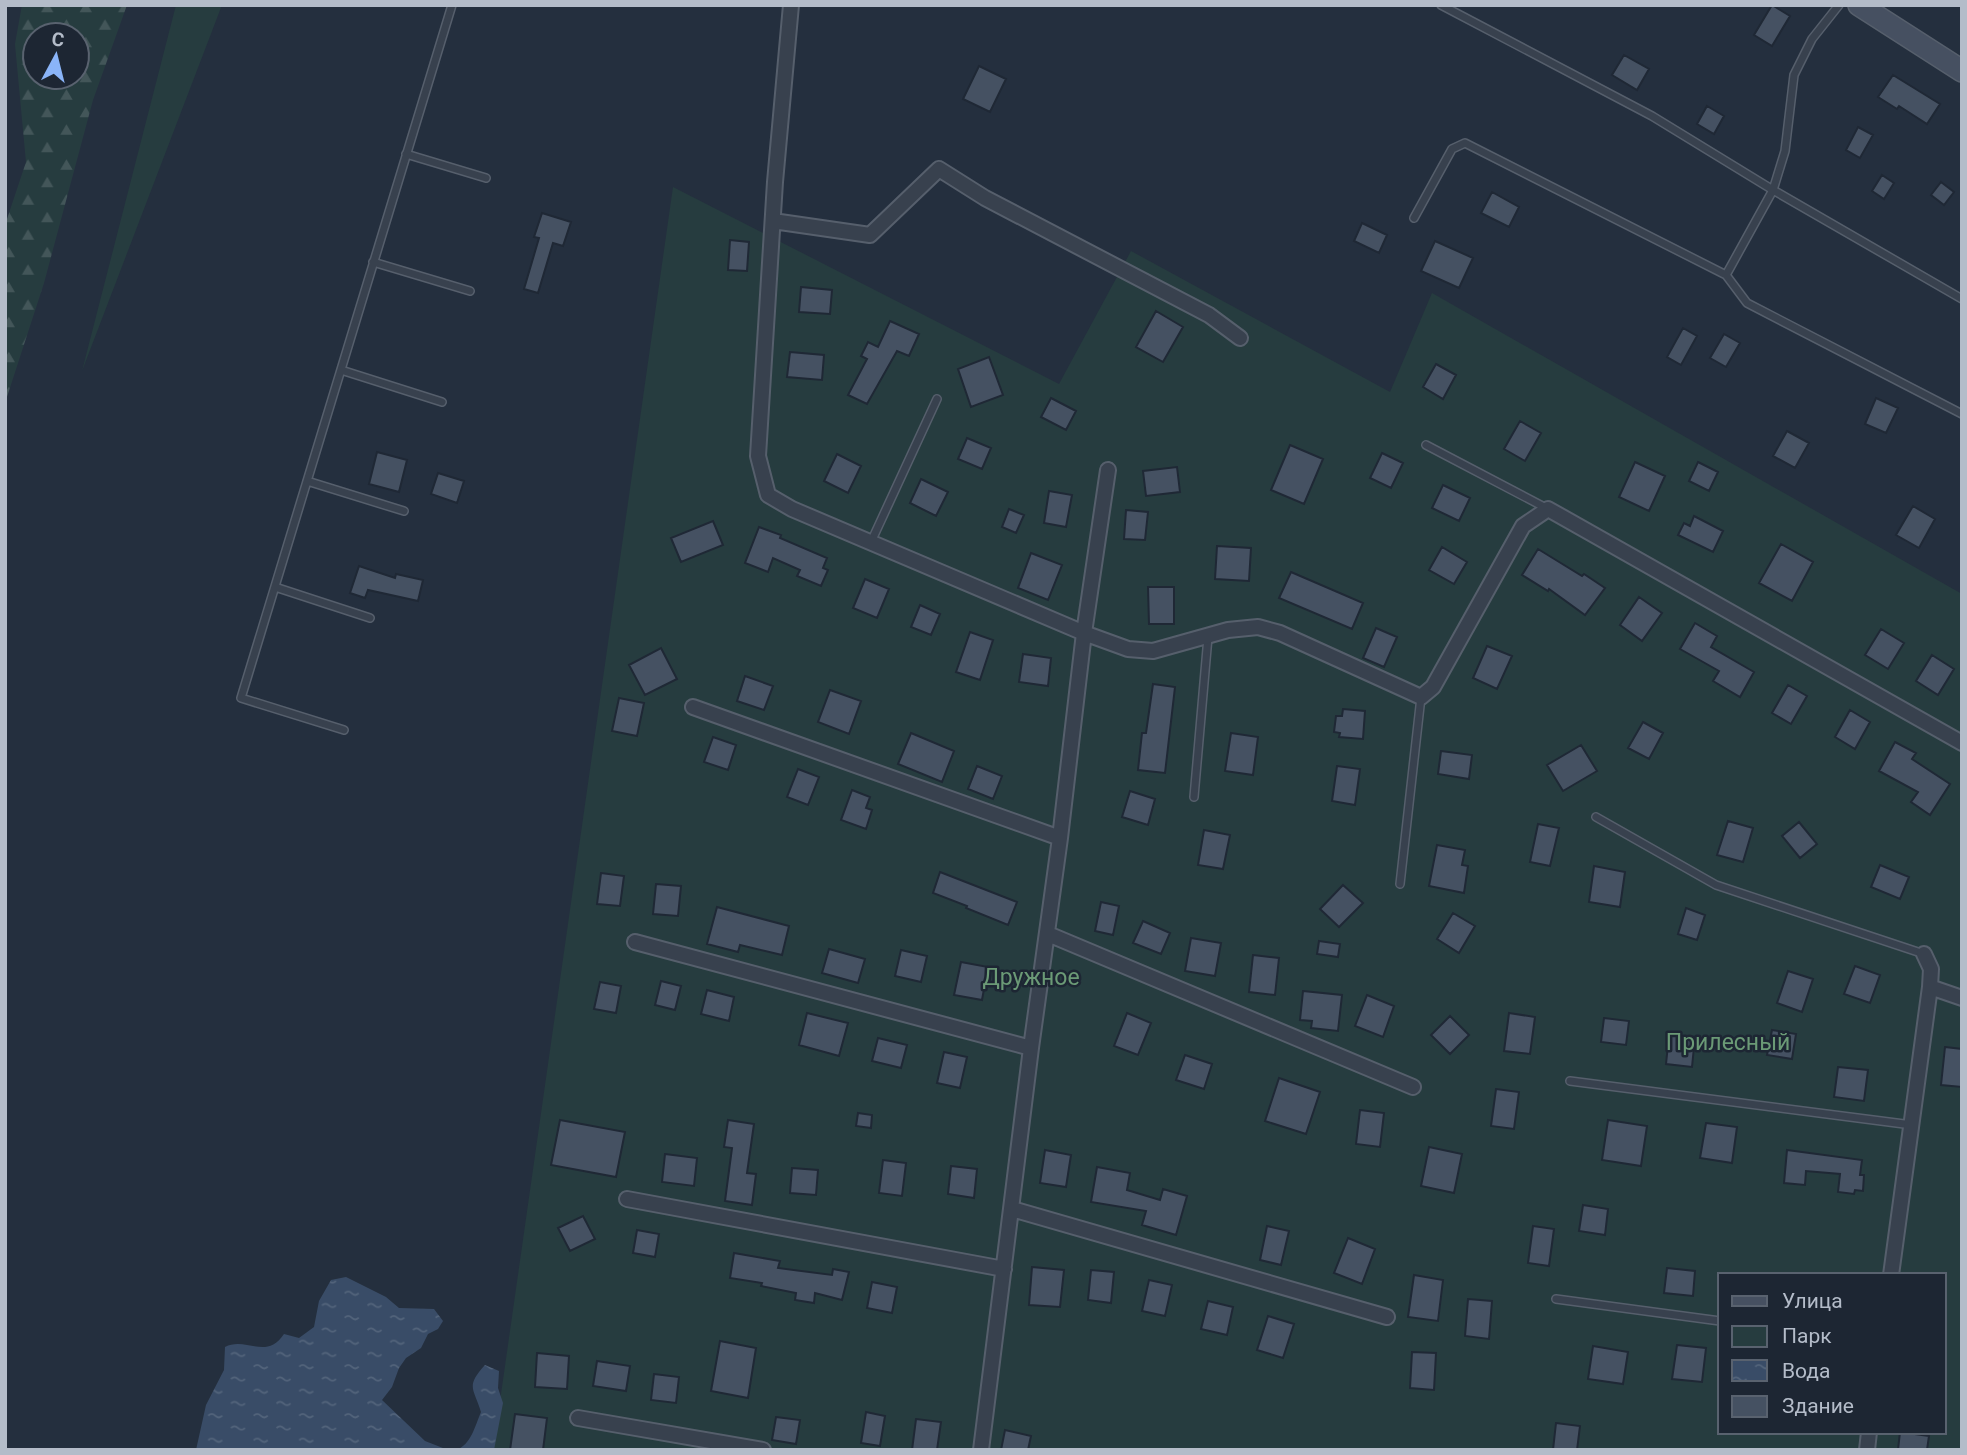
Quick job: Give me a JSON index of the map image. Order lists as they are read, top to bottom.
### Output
{
  "parks": ["Дружное", "Прилесный"],
  "legend": [
    "Улица",
    "Парк",
    "Вода",
    "Здание"
  ],
  "north": "top"
}
